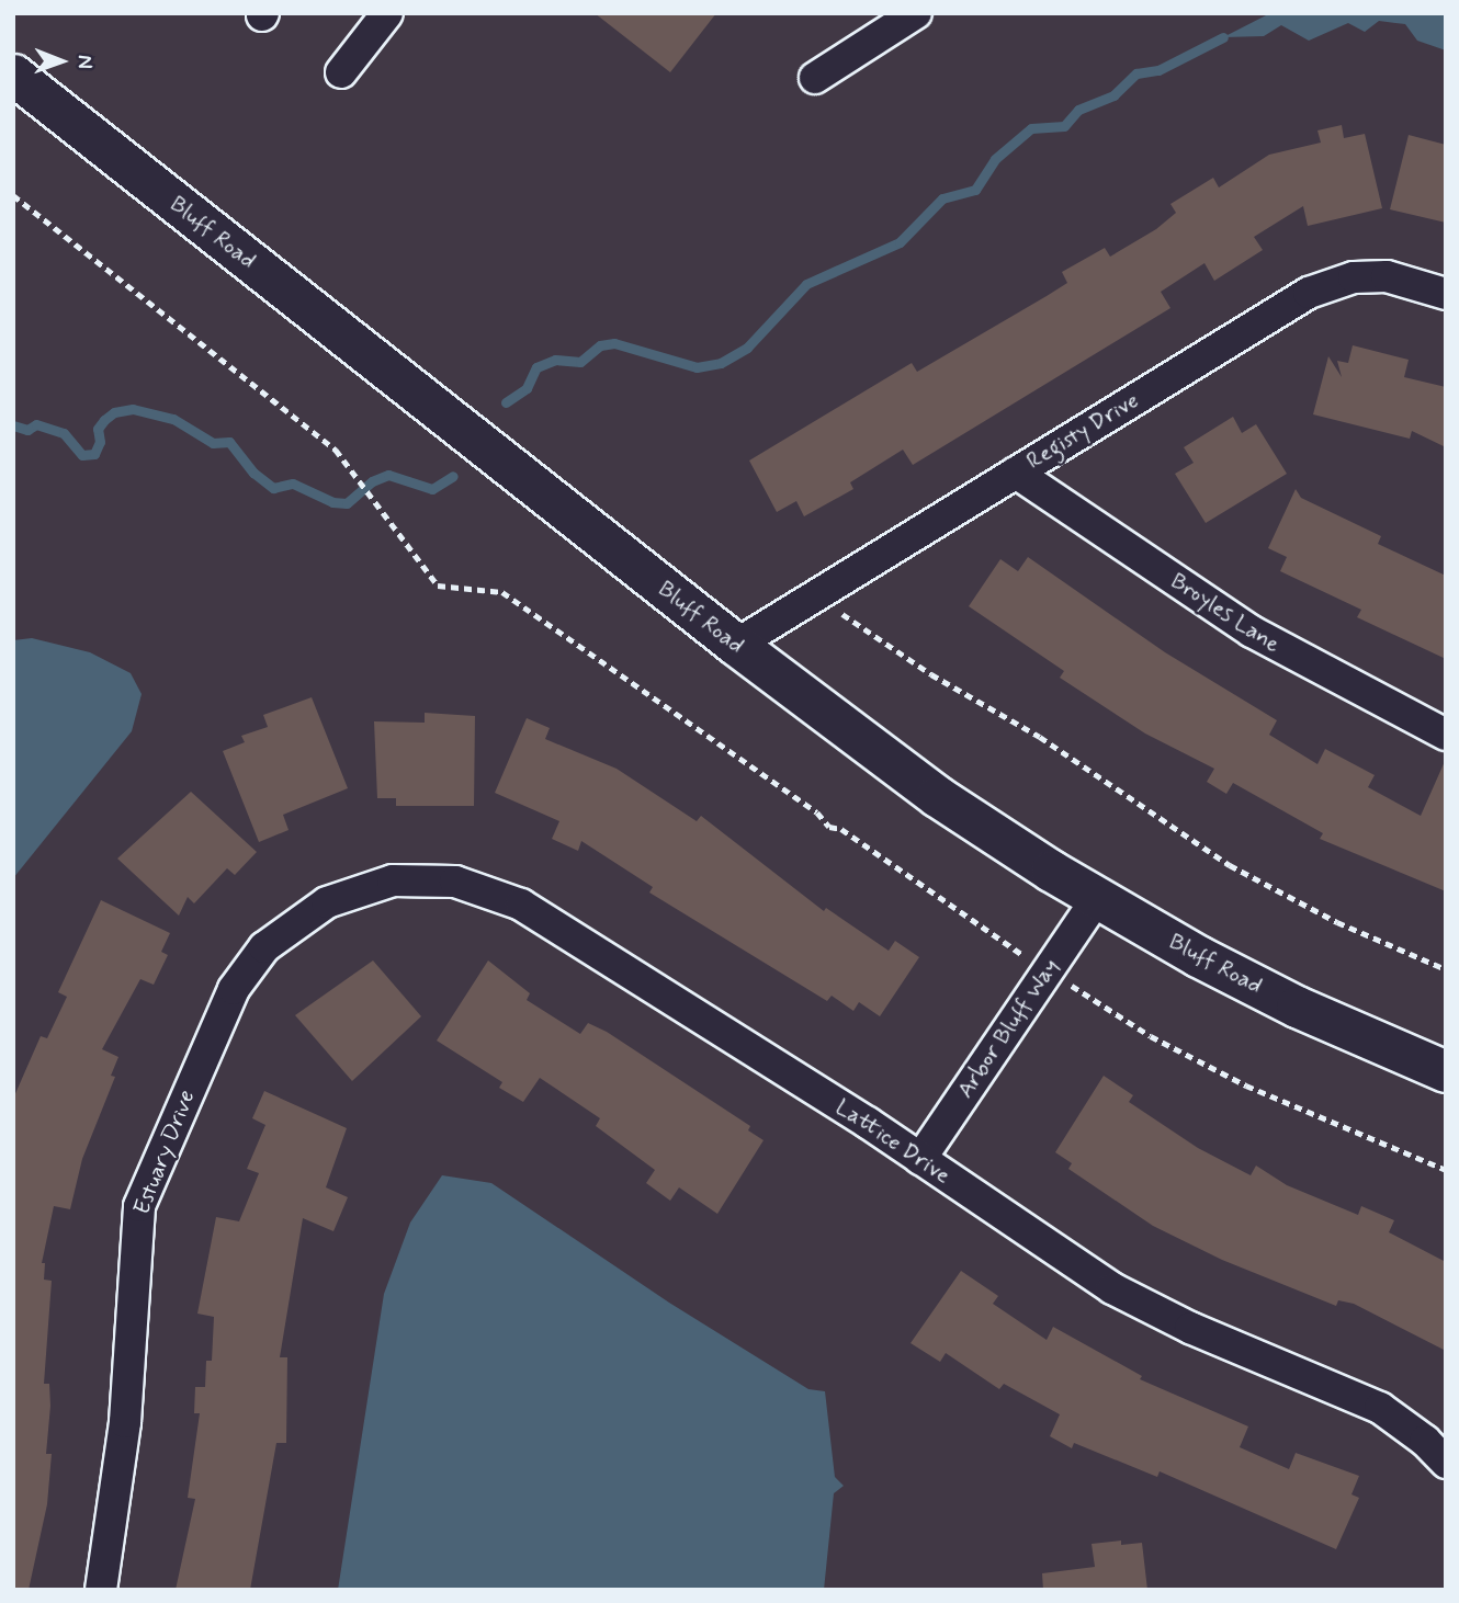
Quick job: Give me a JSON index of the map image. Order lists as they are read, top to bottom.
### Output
{
  "streets": {
    "main road": ["Bluff Road"],
    "street": [
      "Registy Drive",
      "Broyles Lane",
      "Arbor Bluff Way",
      "Lattice Drive",
      "Estuary Drive"
    ]
  },
  "crossings": [
    ["Bluff Road", "Registy Drive"],
    ["Bluff Road", "Arbor Bluff Way"],
    ["Registy Drive", "Broyles Lane"],
    ["Arbor Bluff Way", "Lattice Drive"],
    ["Lattice Drive", "Estuary Drive"]
  ],
  "north": "right"
}
